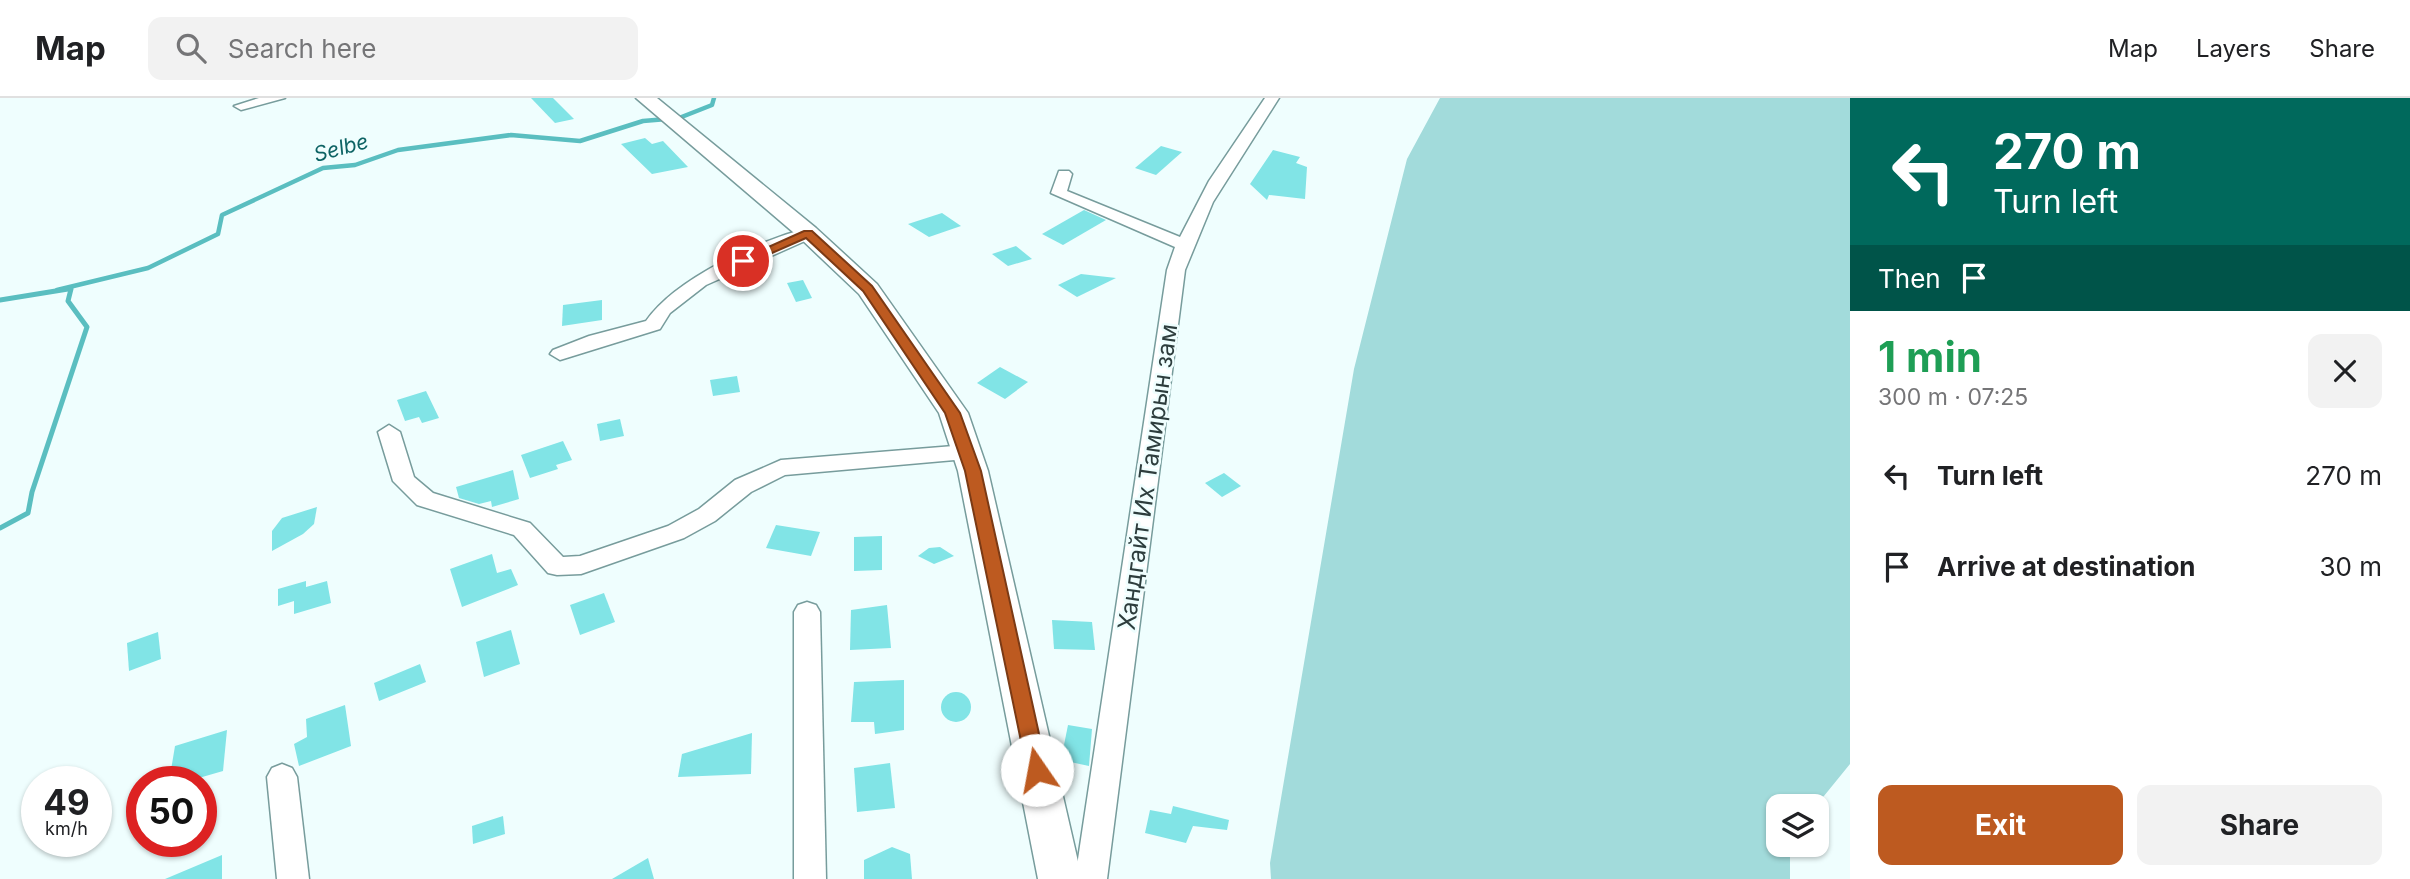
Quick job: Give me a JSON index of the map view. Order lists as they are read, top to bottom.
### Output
{
  "streets": {
    "street": ["Хандгайт Их Тамирын зам"]
  },
  "water": ["Selbe"],
  "page": {
    "header": "Map",
    "search": "Search here",
    "nav": ["Map", "Layers", "Share"],
    "turn": ["270 m", "Turn left"],
    "then": "Then",
    "heading": ["1 min", "300 m · 07:25"],
    "list": [
      {
        "name": "Turn left",
        "value": "270 m"
      },
      {
        "name": "Arrive at destination",
        "value": "30 m"
      }
    ],
    "speed": "49 km/h",
    "limit": "50",
    "buttons": ["Exit", "Share"]
  }
}
